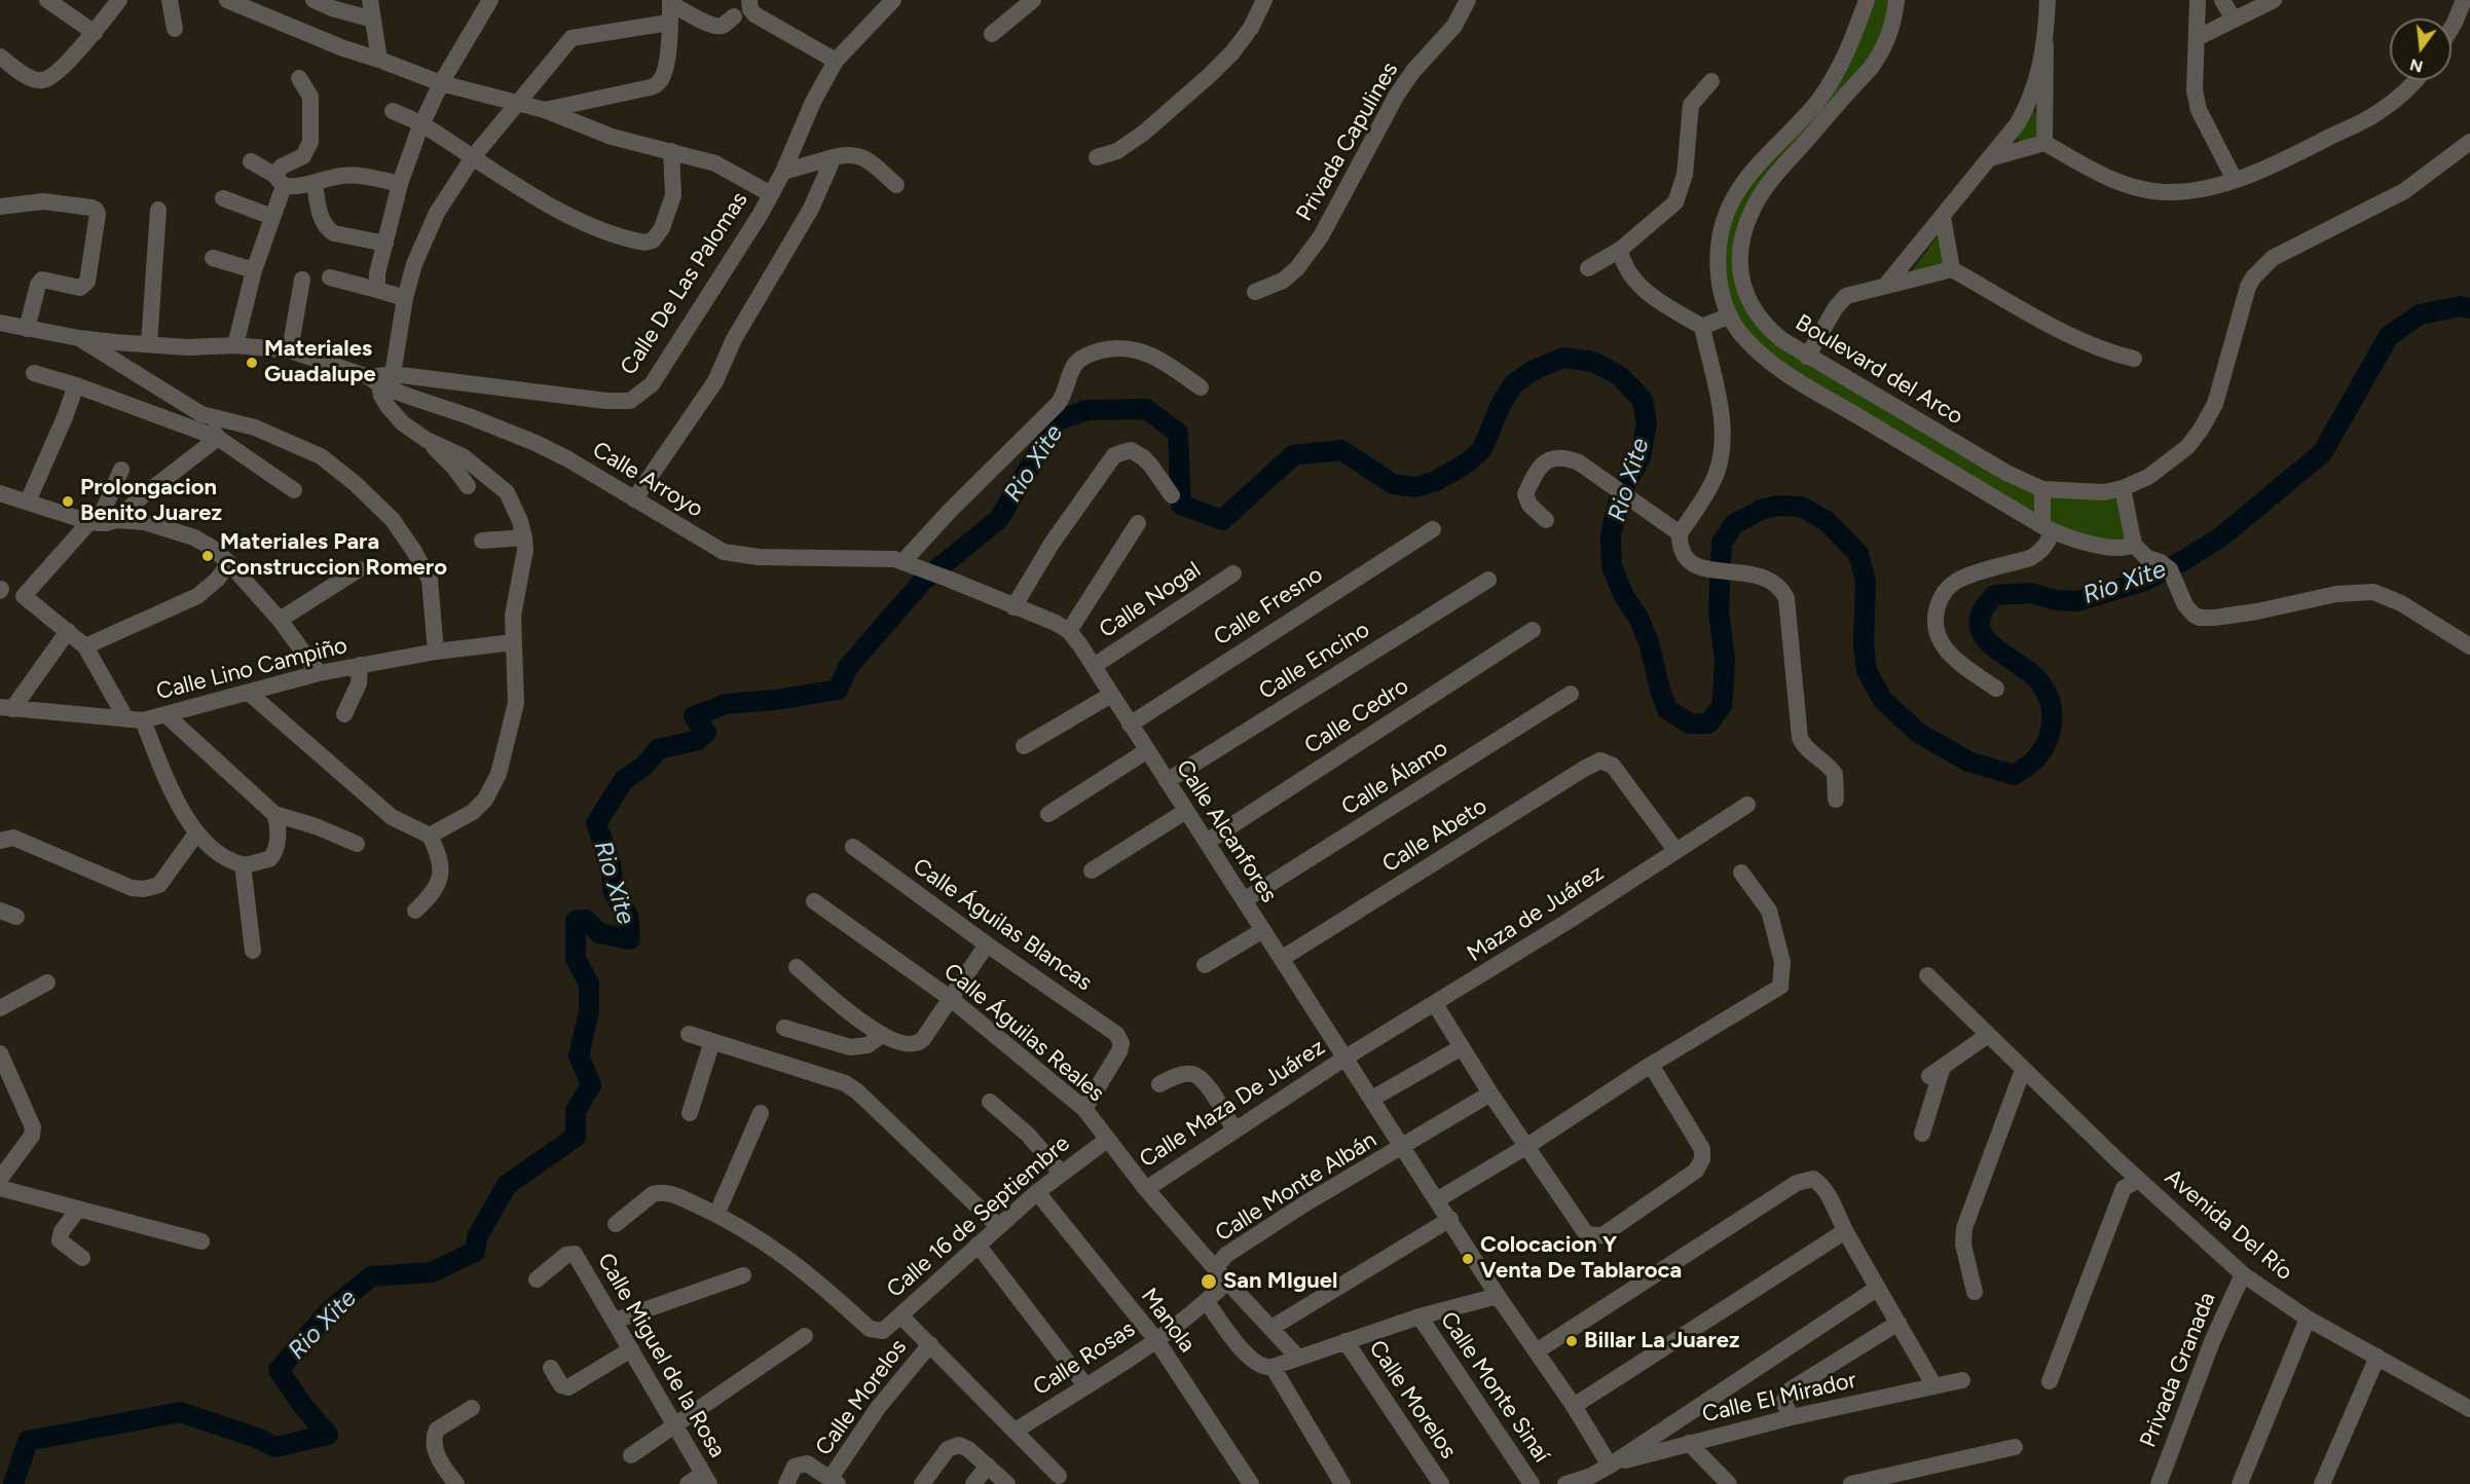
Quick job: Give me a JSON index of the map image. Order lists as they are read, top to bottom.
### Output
{
  "streets": {
    "street": [
      "Privada Capulines",
      "Calle De Las Palomas",
      "Boulevard del Arco",
      "Calle Arroyo",
      "Calle Nogal",
      "Calle Fresno",
      "Calle Encino",
      "Calle Lino Campiño",
      "Calle Cedro",
      "Calle Álamo",
      "Calle Alcanfores",
      "Calle Abeto",
      "Maza de Juárez",
      "Calle Águilas Blancas",
      "Calle Águilas Reales",
      "Calle Maza De Juárez",
      "Calle Monte Albán",
      "Calle 16 de Septiembre",
      "Avenida Del Río",
      "Manola",
      "Calle Miguel de la Rosa",
      "Calle Rosas",
      "Privada Granada",
      "Calle Monte Sinaí",
      "Calle Morelos",
      "Calle El Mirador"
    ]
  },
  "crossings": [
    ["Calle De Las Palomas", "Calle Arroyo"],
    ["Calle Arroyo", "Calle Alcanfores"],
    ["Calle Nogal", "Calle Alcanfores"],
    ["Calle Fresno", "Calle Alcanfores"],
    ["Calle Encino", "Calle Alcanfores"],
    ["Calle Cedro", "Calle Alcanfores"],
    ["Calle Álamo", "Calle Alcanfores"],
    ["Calle Alcanfores", "Calle Abeto"],
    ["Calle Alcanfores", "Maza de Juárez"],
    ["Calle Alcanfores", "Calle Maza De Juárez"],
    ["Calle Alcanfores", "Calle Monte Albán"],
    ["Calle Alcanfores", "Calle El Mirador"],
    ["Calle Abeto", "Maza de Juárez"],
    ["Maza de Juárez", "Calle Maza De Juárez"],
    ["Calle Águilas Blancas", "Calle Águilas Reales"],
    ["Calle Águilas Reales", "Calle Maza De Juárez"],
    ["Calle Águilas Reales", "Calle Monte Albán"],
    ["Calle Águilas Reales", "Calle 16 de Septiembre"],
    ["Calle Monte Albán", "Calle Rosas"],
    ["Calle 16 de Septiembre", "Manola"],
    ["Avenida Del Río", "Privada Granada"],
    ["Manola", "Calle Rosas"]
  ],
  "water": ["Rio Xite"],
  "places": [
    "Materiales Guadalupe",
    "Prolongacion Benito Juarez",
    "Materiales Para Construccion Romero",
    "Colocacion Y Venta De Tablaroca",
    "San MIguel",
    "Billar La Juarez"
  ],
  "north": "bottom"
}
